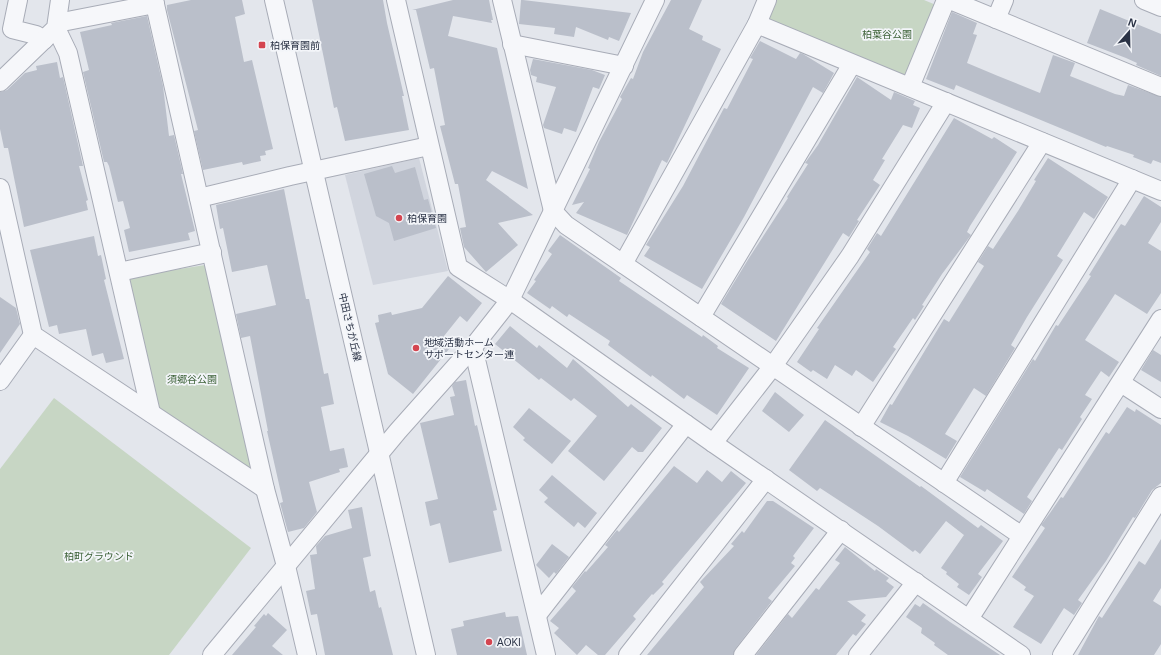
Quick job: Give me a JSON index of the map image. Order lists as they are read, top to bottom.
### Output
{
  "streets": {
    "street": ["中田さちが丘線"]
  },
  "parks": ["柏葉谷公園", "須郷谷公園", "柏町グラウンド"],
  "places": {
    "transit": ["柏保育園前"],
    "other": ["柏保育園", "地域活動ホーム サポートセンター連", "AOKI"]
  },
  "north": "top"
}
